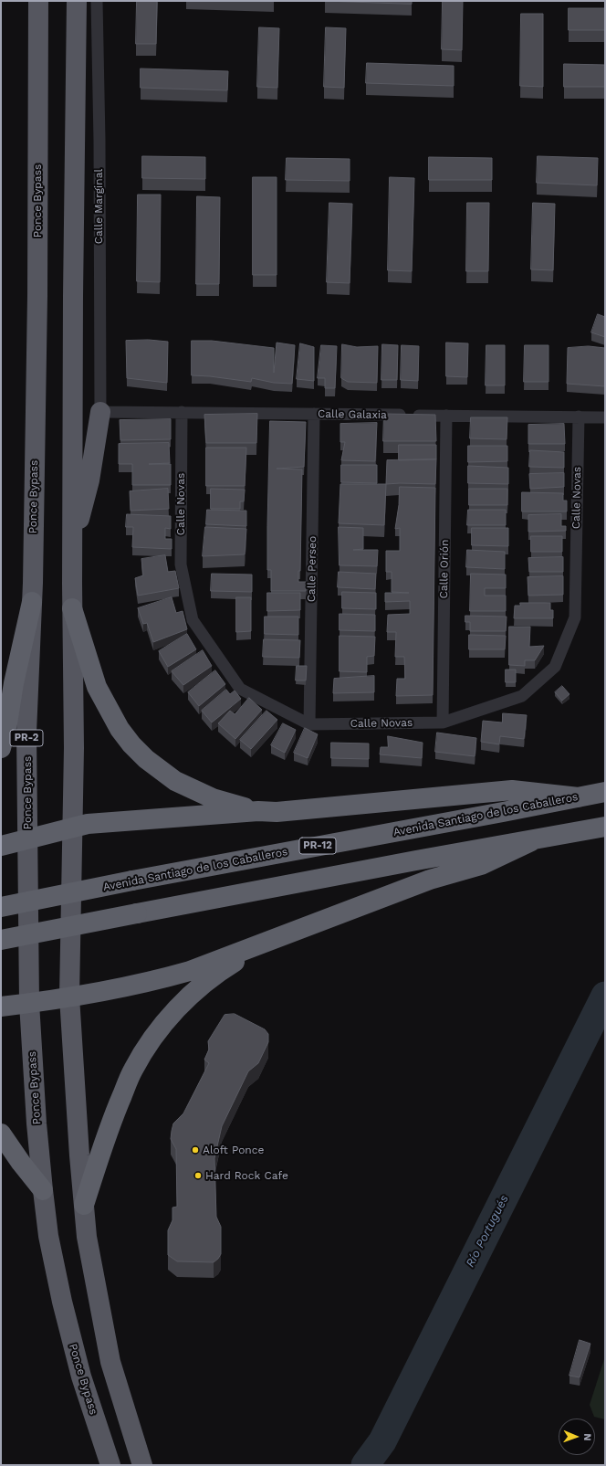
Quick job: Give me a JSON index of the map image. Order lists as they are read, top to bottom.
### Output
{
  "streets": {
    "highway": [
      "Ponce Bypass",
      "PR-2",
      "Avenida Santiago de los Caballeros",
      "PR-12"
    ],
    "street": [
      "Calle Marginal",
      "Calle Galaxia",
      "Calle Novas",
      "Calle Perseo",
      "Calle Orión"
    ]
  },
  "crossings": [
    ["Calle Marginal", "Calle Galaxia"],
    ["Calle Galaxia", "Calle Novas"],
    ["Calle Galaxia", "Calle Perseo"],
    ["Calle Galaxia", "Calle Orión"],
    ["Calle Novas", "Calle Perseo"],
    ["Calle Novas", "Calle Orión"]
  ],
  "water": ["Río Portugués"],
  "places": ["Aloft Ponce", "Hard Rock Cafe"],
  "north": "right"
}
